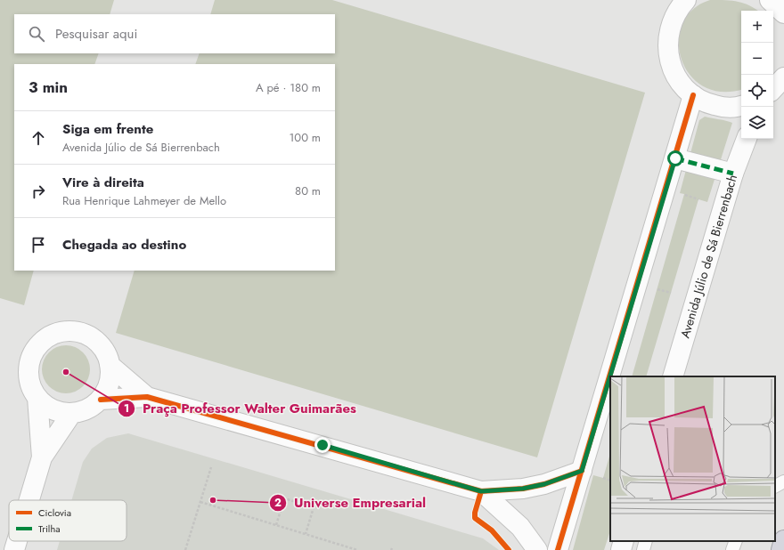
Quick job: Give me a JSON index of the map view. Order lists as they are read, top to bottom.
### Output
{
  "streets": {
    "street": ["Avenida Júlio de Sá Bierrenbach"]
  },
  "places": ["Praça Professor Walter Guimarães", "Universe Empresarial"],
  "legend": ["Ciclovia", "Trilha"],
  "page": {
    "map_buttons": ["+", "−"],
    "search": "Pesquisar aqui",
    "heading": ["3 min", "A pé · 180 m"],
    "list": [
      ["Siga em frente", "Avenida Júlio de Sá Bierrenbach", "100 m"],
      ["Vire à direita", "Rua Henrique Lahmeyer de Mello", "80 m"],
      "Chegada ao destino"
    ]
  }
}
